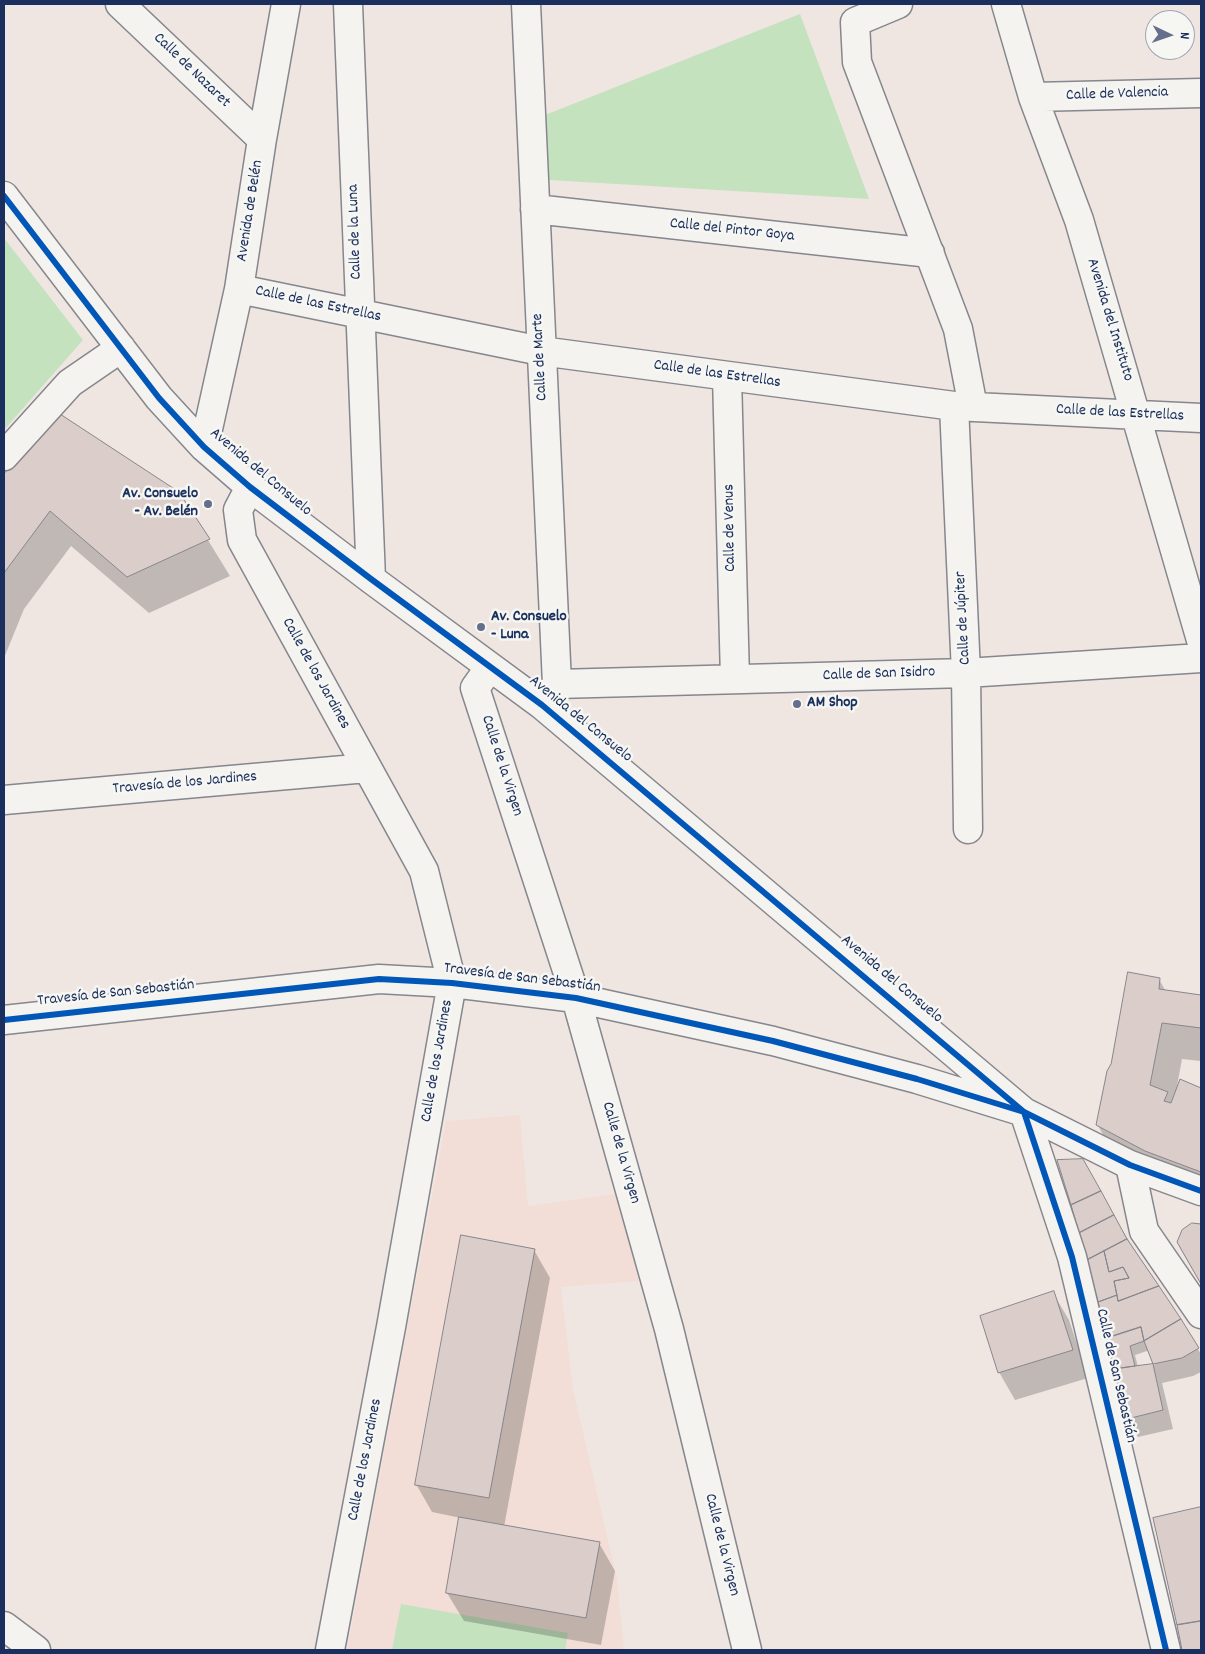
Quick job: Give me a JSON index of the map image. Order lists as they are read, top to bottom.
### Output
{
  "streets": {
    "street": [
      "Calle de Nazaret",
      "Calle de Valencia",
      "Avenida de Belén",
      "Calle del Pintor Goya",
      "Calle de la Luna",
      "Calle de las Estrellas",
      "Avenida del Instituto",
      "Calle de Marte",
      "Avenida del Consuelo",
      "Calle de Venus",
      "Calle de Júpiter",
      "Calle de los Jardines",
      "Calle de San Isidro",
      "Calle de la Virgen",
      "Travesía de los Jardines",
      "Travesía de San Sebastián",
      "Calle de San Sebastián"
    ]
  },
  "crossings": [
    ["Calle de Nazaret", "Avenida de Belén"],
    ["Calle de Valencia", "Avenida del Instituto"],
    ["Avenida de Belén", "Calle de las Estrellas"],
    ["Avenida de Belén", "Avenida del Consuelo"],
    ["Calle del Pintor Goya", "Calle de Marte"],
    ["Calle de la Luna", "Calle de las Estrellas"],
    ["Calle de la Luna", "Avenida del Consuelo"],
    ["Calle de las Estrellas", "Avenida del Instituto"],
    ["Calle de las Estrellas", "Calle de Marte"],
    ["Calle de las Estrellas", "Calle de Venus"],
    ["Calle de las Estrellas", "Calle de Júpiter"],
    ["Calle de Marte", "Avenida del Consuelo"],
    ["Calle de Marte", "Calle de San Isidro"],
    ["Avenida del Consuelo", "Calle de los Jardines"],
    ["Avenida del Consuelo", "Calle de San Isidro"],
    ["Avenida del Consuelo", "Calle de la Virgen"],
    ["Avenida del Consuelo", "Travesía de San Sebastián"],
    ["Avenida del Consuelo", "Calle de San Sebastián"],
    ["Calle de Venus", "Calle de San Isidro"],
    ["Calle de Júpiter", "Calle de San Isidro"],
    ["Calle de los Jardines", "Travesía de los Jardines"],
    ["Calle de los Jardines", "Travesía de San Sebastián"],
    ["Calle de la Virgen", "Travesía de San Sebastián"],
    ["Travesía de San Sebastián", "Calle de San Sebastián"]
  ],
  "places": ["Av. Consuelo - Av. Belén", "Av. Consuelo - Luna", "AM Shop"],
  "north": "right"
}
